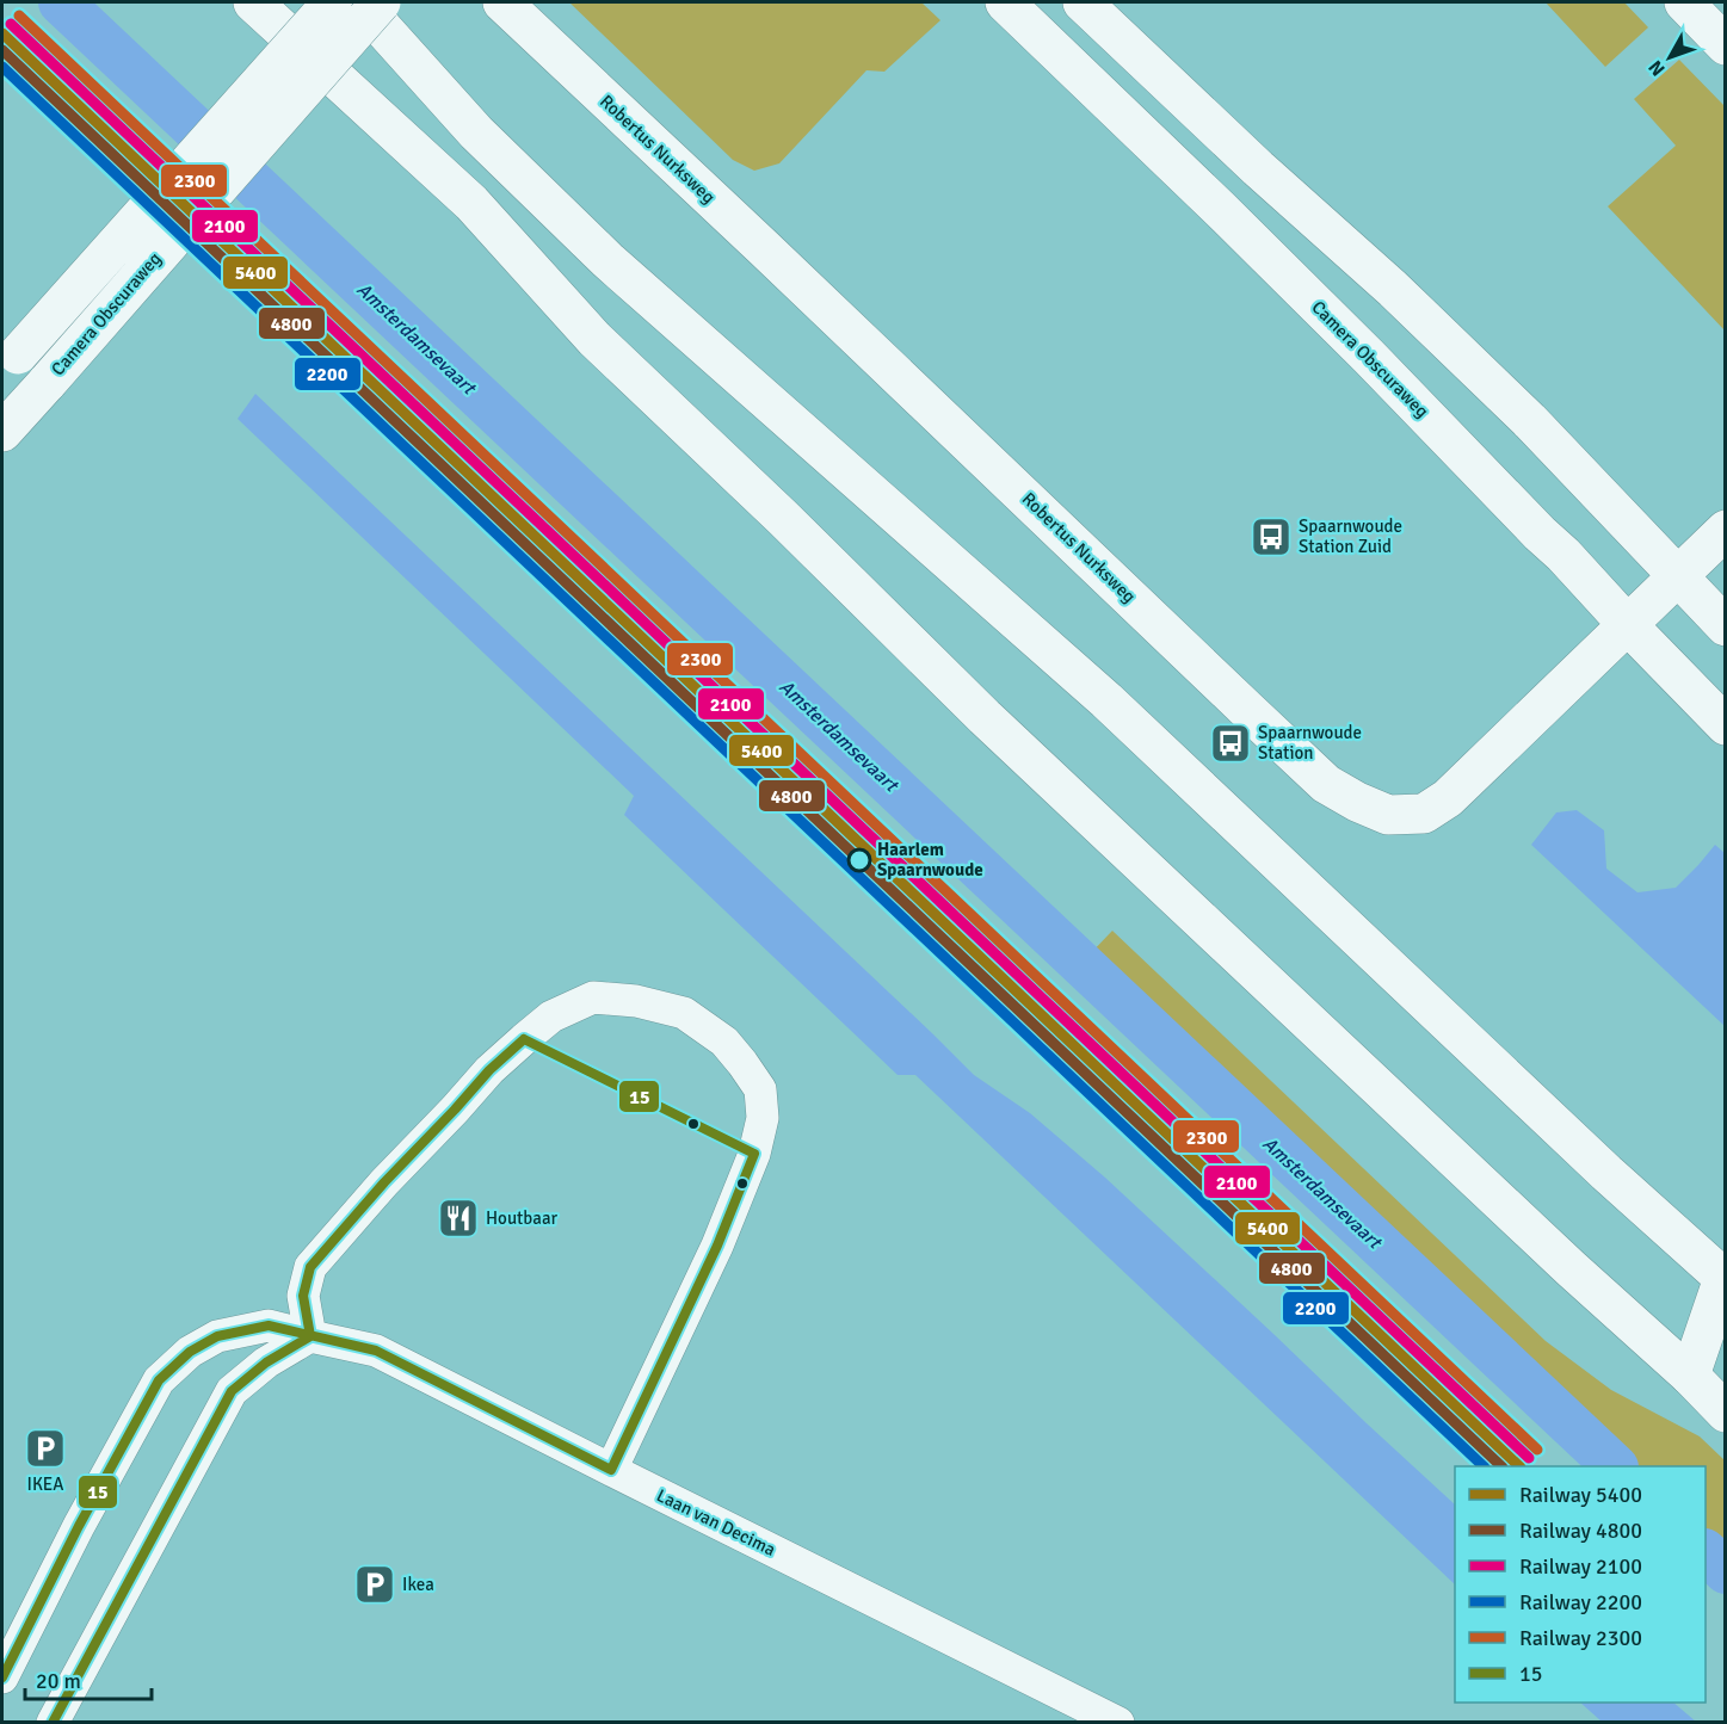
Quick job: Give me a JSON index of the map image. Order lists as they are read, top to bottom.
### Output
{
  "streets": {
    "main road": ["Robertus Nurksweg", "Camera Obscuraweg"],
    "street": ["Laan van Decima"]
  },
  "crossings": [
    ["Robertus Nurksweg", "Camera Obscuraweg"]
  ],
  "water": ["Amsterdamsevaart"],
  "places": {
    "bus stop": ["Spaarnwoude Station Zuid", "Spaarnwoude Station"],
    "other": ["Haarlem Spaarnwoude"],
    "restaurant": ["Houtbaar"],
    "parking": ["IKEA", "Ikea"]
  },
  "lines": [
    "rail line 2300",
    "rail line 2100",
    "rail line 5400",
    "rail line 4800",
    "rail line 2200",
    "transit line 15"
  ],
  "legend": [
    "Railway 5400",
    "Railway 4800",
    "Railway 2100",
    "Railway 2200",
    "Railway 2300",
    "15"
  ],
  "scale_bar": "20 m",
  "north": "bottom left"
}
